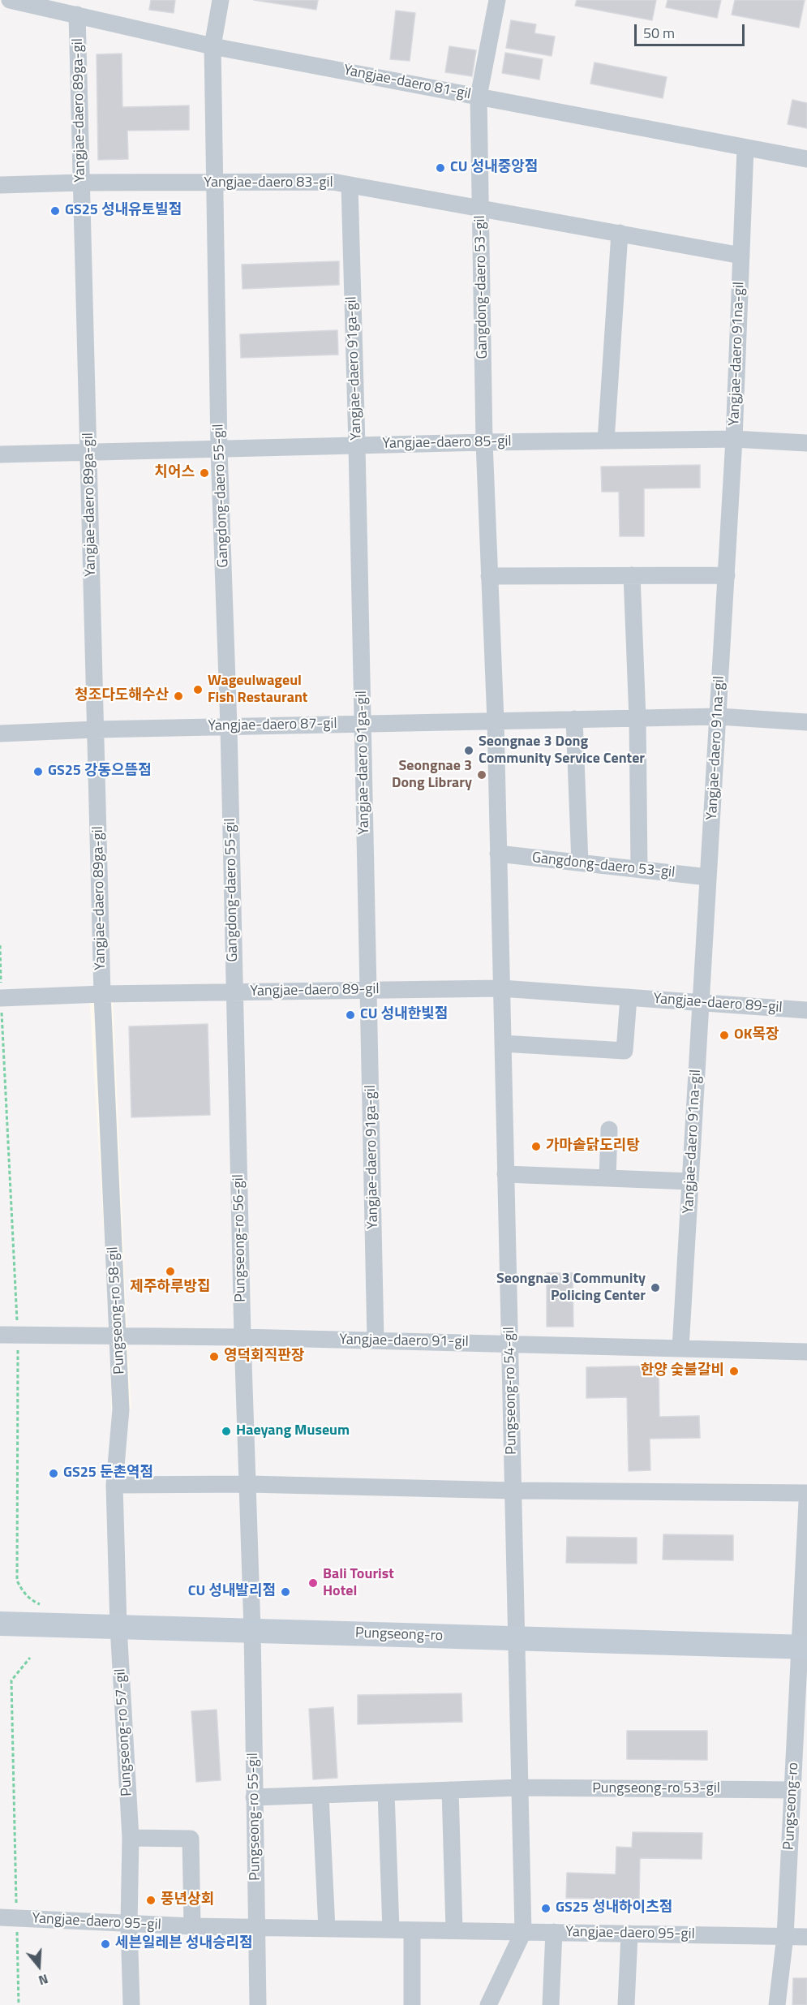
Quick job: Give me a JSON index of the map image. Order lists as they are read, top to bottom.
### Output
{
  "streets": {
    "street": [
      "Yangjae-daero 81-gil",
      "Yangjae-daero 89ga-gil",
      "Yangjae-daero 83-gil",
      "Gangdong-daero 53-gil",
      "Yangjae-daero 91na-gil",
      "Yangjae-daero 91ga-gil",
      "Yangjae-daero 85-gil",
      "Gangdong-daero 55-gil",
      "Yangjae-daero 87-gil",
      "Yangjae-daero 89-gil",
      "Pungseong-ro 56-gil",
      "Pungseong-ro 58-gil",
      "Yangjae-daero 91-gil",
      "Pungseong-ro 54-gil",
      "Pungseong-ro",
      "Pungseong-ro 57-gil",
      "Pungseong-ro 53-gil",
      "Pungseong-ro 55-gil",
      "Yangjae-daero 95-gil"
    ]
  },
  "crossings": [
    ["Yangjae-daero 81-gil", "Yangjae-daero 89ga-gil"],
    ["Yangjae-daero 81-gil", "Gangdong-daero 53-gil"],
    ["Yangjae-daero 81-gil", "Yangjae-daero 91na-gil"],
    ["Yangjae-daero 81-gil", "Gangdong-daero 55-gil"],
    ["Yangjae-daero 89ga-gil", "Yangjae-daero 83-gil"],
    ["Yangjae-daero 89ga-gil", "Yangjae-daero 85-gil"],
    ["Yangjae-daero 89ga-gil", "Yangjae-daero 87-gil"],
    ["Yangjae-daero 89ga-gil", "Yangjae-daero 89-gil"],
    ["Yangjae-daero 89ga-gil", "Pungseong-ro 58-gil"],
    ["Yangjae-daero 83-gil", "Gangdong-daero 53-gil"],
    ["Yangjae-daero 83-gil", "Yangjae-daero 91na-gil"],
    ["Yangjae-daero 83-gil", "Yangjae-daero 91ga-gil"],
    ["Yangjae-daero 83-gil", "Gangdong-daero 55-gil"],
    ["Gangdong-daero 53-gil", "Yangjae-daero 91na-gil"],
    ["Gangdong-daero 53-gil", "Yangjae-daero 85-gil"],
    ["Gangdong-daero 53-gil", "Yangjae-daero 87-gil"],
    ["Gangdong-daero 53-gil", "Yangjae-daero 89-gil"],
    ["Gangdong-daero 53-gil", "Pungseong-ro 54-gil"],
    ["Yangjae-daero 91na-gil", "Yangjae-daero 85-gil"],
    ["Yangjae-daero 91na-gil", "Yangjae-daero 87-gil"],
    ["Yangjae-daero 91na-gil", "Yangjae-daero 89-gil"],
    ["Yangjae-daero 91na-gil", "Yangjae-daero 91-gil"],
    ["Yangjae-daero 91ga-gil", "Yangjae-daero 85-gil"],
    ["Yangjae-daero 91ga-gil", "Yangjae-daero 87-gil"],
    ["Yangjae-daero 91ga-gil", "Yangjae-daero 89-gil"],
    ["Yangjae-daero 91ga-gil", "Yangjae-daero 91-gil"],
    ["Yangjae-daero 85-gil", "Gangdong-daero 55-gil"],
    ["Gangdong-daero 55-gil", "Yangjae-daero 87-gil"],
    ["Gangdong-daero 55-gil", "Yangjae-daero 89-gil"],
    ["Gangdong-daero 55-gil", "Pungseong-ro 56-gil"],
    ["Yangjae-daero 89-gil", "Pungseong-ro 56-gil"],
    ["Yangjae-daero 89-gil", "Pungseong-ro 58-gil"],
    ["Yangjae-daero 89-gil", "Pungseong-ro 54-gil"],
    ["Pungseong-ro 56-gil", "Yangjae-daero 91-gil"],
    ["Pungseong-ro 56-gil", "Pungseong-ro"],
    ["Pungseong-ro 56-gil", "Pungseong-ro 55-gil"],
    ["Pungseong-ro 58-gil", "Yangjae-daero 91-gil"],
    ["Pungseong-ro 58-gil", "Pungseong-ro"],
    ["Pungseong-ro 58-gil", "Pungseong-ro 57-gil"],
    ["Yangjae-daero 91-gil", "Pungseong-ro 54-gil"],
    ["Pungseong-ro 54-gil", "Pungseong-ro"],
    ["Pungseong-ro", "Pungseong-ro 57-gil"],
    ["Pungseong-ro", "Pungseong-ro 53-gil"],
    ["Pungseong-ro", "Pungseong-ro 55-gil"],
    ["Pungseong-ro", "Yangjae-daero 95-gil"],
    ["Pungseong-ro 57-gil", "Yangjae-daero 95-gil"],
    ["Pungseong-ro 53-gil", "Pungseong-ro 55-gil"],
    ["Pungseong-ro 55-gil", "Yangjae-daero 95-gil"]
  ],
  "places": [
    "CU 성내중앙점",
    "GS25 성내유토빌점",
    "치어스",
    "Wageulwageul Fish Restaurant",
    "청조다도해수산",
    "Seongnae 3 Dong Community Service Center",
    "GS25 강동으뜸점",
    "Seongnae 3 Dong Library",
    "CU 성내한빛점",
    "OK목장",
    "가마솥닭도리탕",
    "제주하루방집",
    "Seongnae 3 Community Policing Center",
    "영덕회직판장",
    "한양 숯불갈비",
    "Haeyang Museum",
    "GS25 둔촌역점",
    "Bali Tourist Hotel",
    "CU 성내발리점",
    "풍년상회",
    "GS25 성내하이츠점",
    "세븐일레븐 성내승리점"
  ],
  "scale_bar": "50 m",
  "north": "bottom"
}
